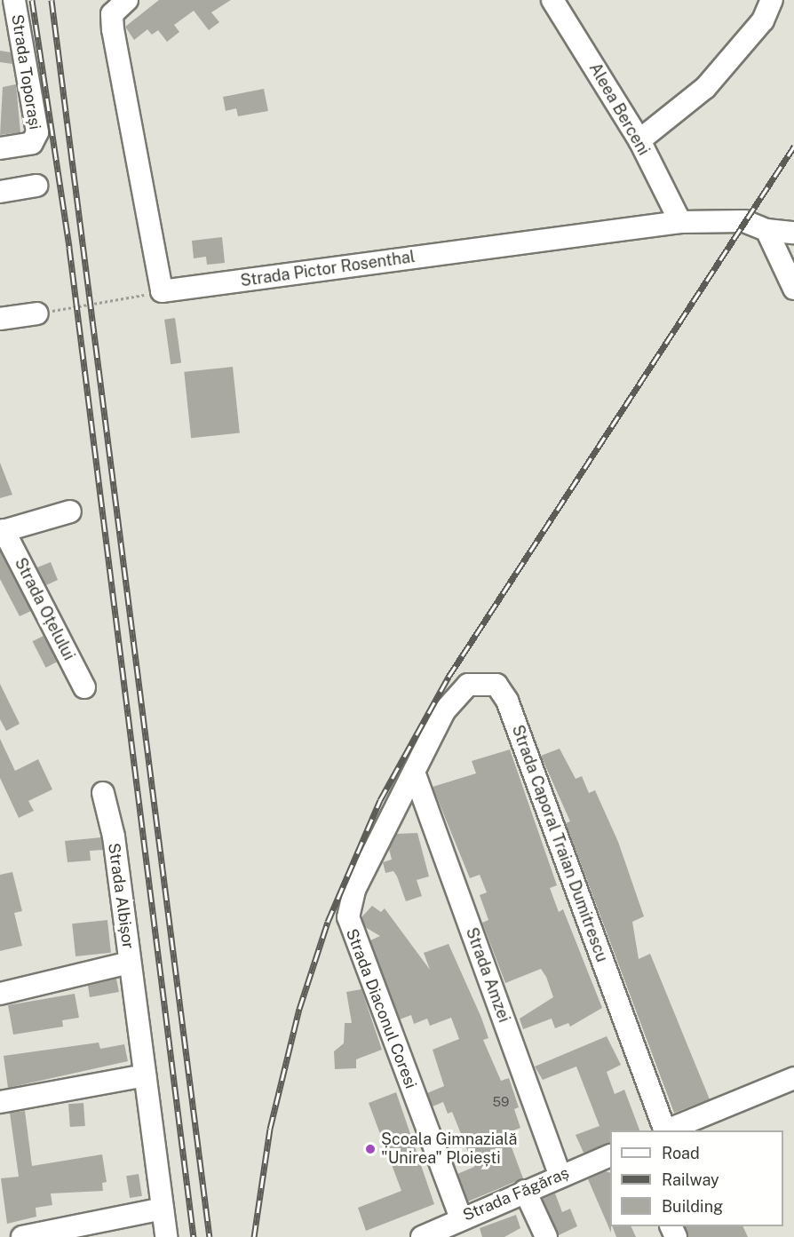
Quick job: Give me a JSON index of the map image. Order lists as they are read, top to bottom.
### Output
{
  "streets": {
    "street": [
      "Strada Toporași",
      "Aleea Berceni",
      "Strada Pictor Rosenthal",
      "Strada Oțelului",
      "Strada Caporal Traian Dumitrescu",
      "Strada Albișor",
      "Strada Amzei",
      "Strada Diaconul Coresi",
      "Strada Făgăraș"
    ]
  },
  "crossings": [
    ["Aleea Berceni", "Strada Pictor Rosenthal"],
    ["Strada Caporal Traian Dumitrescu", "Strada Amzei"],
    ["Strada Caporal Traian Dumitrescu", "Strada Diaconul Coresi"],
    ["Strada Amzei", "Strada Diaconul Coresi"],
    ["Strada Amzei", "Strada Făgăraș"],
    ["Strada Diaconul Coresi", "Strada Făgăraș"]
  ],
  "places": ["Școala Gimnazială \"Unirea\" Ploiești"],
  "house_numbers": ["59"],
  "legend": ["Road", "Railway", "Building"]
}
